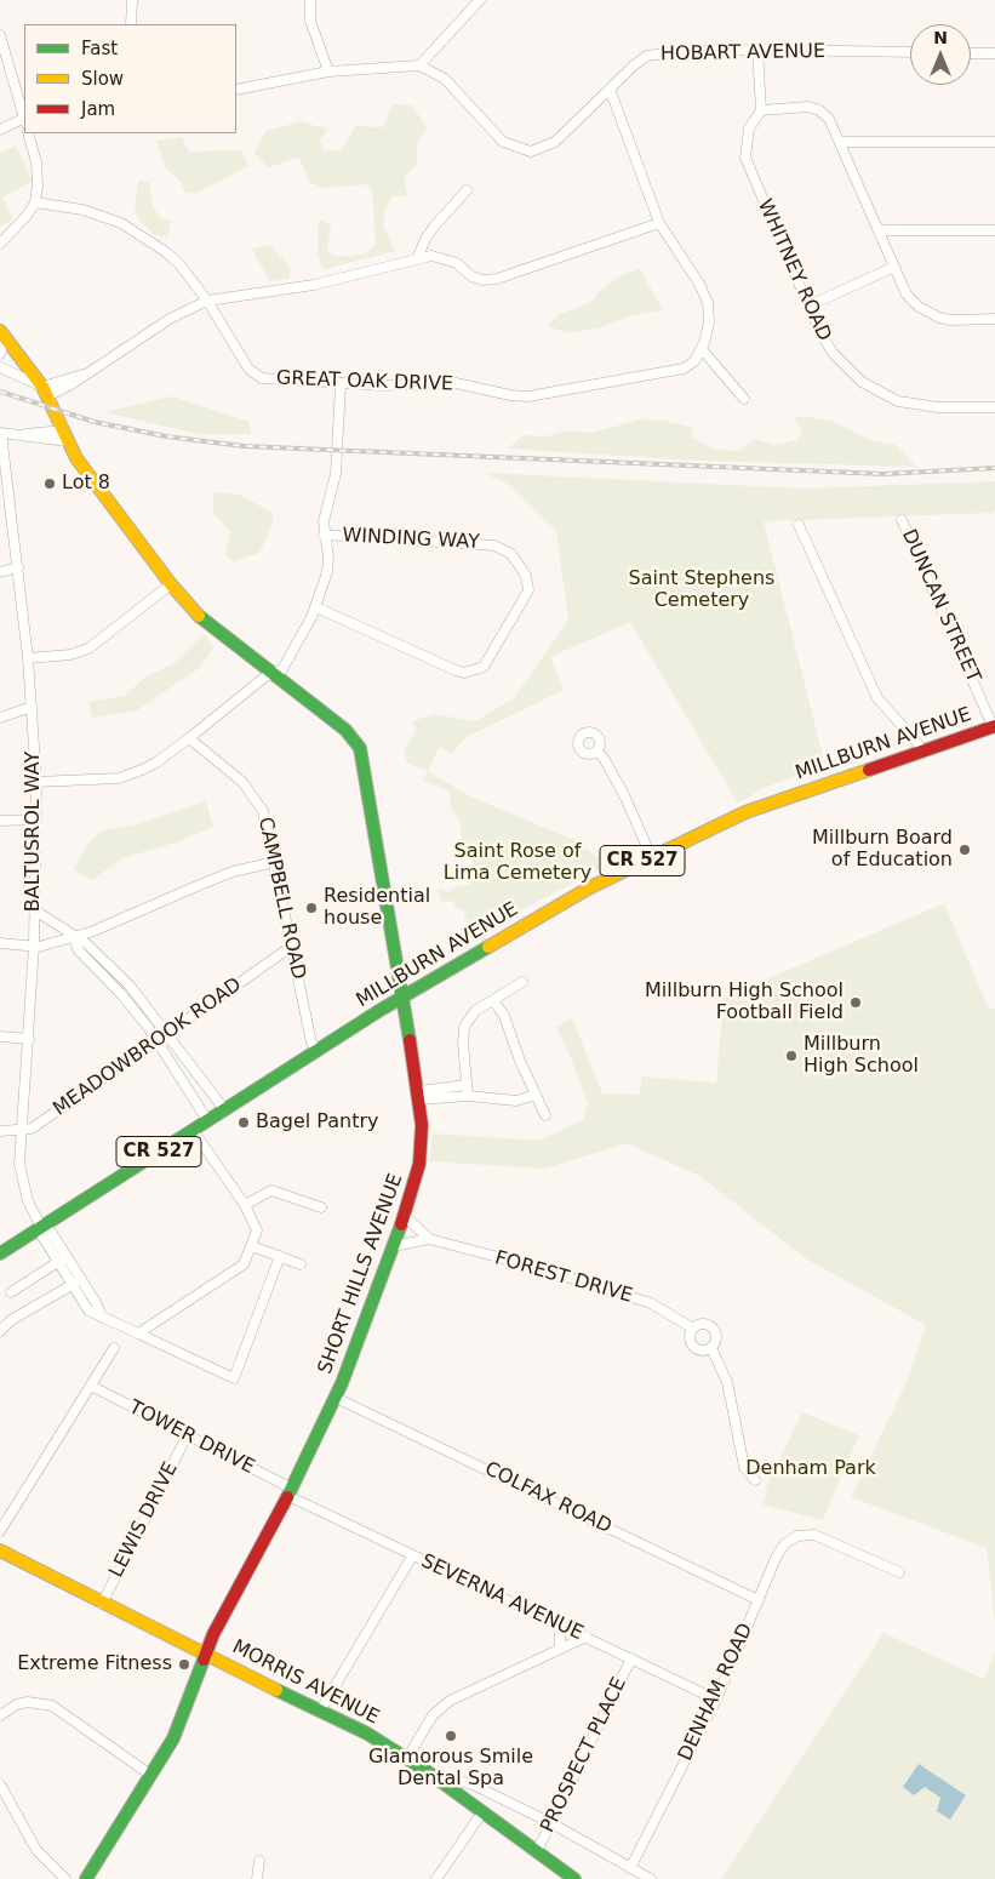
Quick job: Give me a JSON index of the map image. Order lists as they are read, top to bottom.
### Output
{
  "streets": {
    "main road": [
      "MILLBURN AVENUE",
      "CR 527",
      "SHORT HILLS AVENUE",
      "MORRIS AVENUE"
    ],
    "street": [
      "HOBART AVENUE",
      "WHITNEY ROAD",
      "GREAT OAK DRIVE",
      "WINDING WAY",
      "DUNCAN STREET",
      "BALTUSROL WAY",
      "CAMPBELL ROAD",
      "MEADOWBROOK ROAD",
      "FOREST DRIVE",
      "TOWER DRIVE",
      "COLFAX ROAD",
      "LEWIS DRIVE",
      "SEVERNA AVENUE",
      "DENHAM ROAD",
      "PROSPECT PLACE"
    ]
  },
  "crossings": [
    ["DUNCAN STREET", "MILLBURN AVENUE"],
    ["MILLBURN AVENUE", "BALTUSROL WAY"],
    ["MILLBURN AVENUE", "CAMPBELL ROAD"],
    ["MILLBURN AVENUE", "SHORT HILLS AVENUE"],
    ["BALTUSROL WAY", "MEADOWBROOK ROAD"],
    ["CAMPBELL ROAD", "MEADOWBROOK ROAD"],
    ["SHORT HILLS AVENUE", "FOREST DRIVE"],
    ["SHORT HILLS AVENUE", "TOWER DRIVE"],
    ["SHORT HILLS AVENUE", "COLFAX ROAD"],
    ["SHORT HILLS AVENUE", "SEVERNA AVENUE"],
    ["SHORT HILLS AVENUE", "MORRIS AVENUE"],
    ["TOWER DRIVE", "LEWIS DRIVE"],
    ["TOWER DRIVE", "SEVERNA AVENUE"],
    ["COLFAX ROAD", "DENHAM ROAD"],
    ["LEWIS DRIVE", "MORRIS AVENUE"],
    ["SEVERNA AVENUE", "DENHAM ROAD"],
    ["SEVERNA AVENUE", "PROSPECT PLACE"],
    ["MORRIS AVENUE", "PROSPECT PLACE"]
  ],
  "parks": ["Saint Stephens Cemetery", "Saint Rose of Lima Cemetery", "Denham Park"],
  "places": [
    "Lot 8",
    "Millburn Board of Education",
    "Residential house",
    "Millburn High School Football Field",
    "Millburn High School",
    "Bagel Pantry",
    "Extreme Fitness",
    "Glamorous Smile Dental Spa"
  ],
  "legend": ["Fast", "Slow", "Jam"],
  "north": "top"
}
